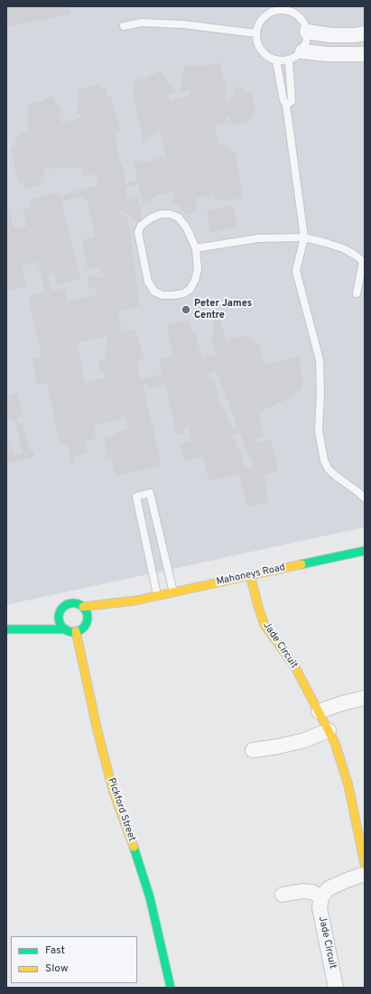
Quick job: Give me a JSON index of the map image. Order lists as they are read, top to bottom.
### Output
{
  "streets": {
    "street": ["Mahoneys Road", "Jade Circuit", "Pickford Street"]
  },
  "crossings": [
    ["Mahoneys Road", "Jade Circuit"],
    ["Mahoneys Road", "Pickford Street"]
  ],
  "places": ["Peter James Centre"],
  "legend": ["Fast", "Slow"]
}
